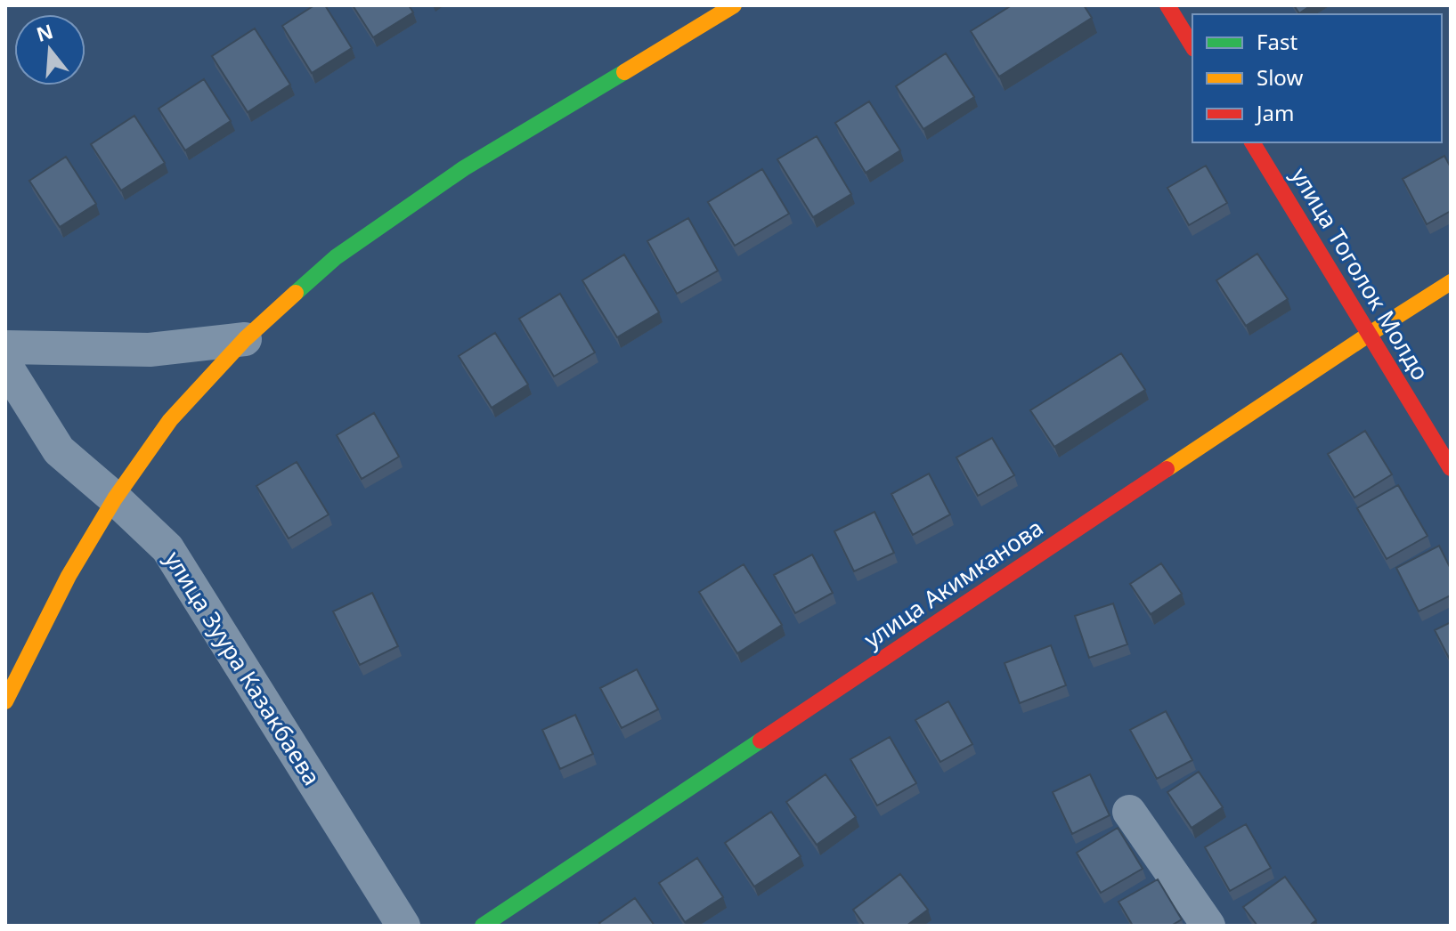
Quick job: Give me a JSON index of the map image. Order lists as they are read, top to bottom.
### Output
{
  "streets": {
    "street": ["улица Тоголок Молдо", "улица Акимканова", "улица Зуура Казакбаева"]
  },
  "crossings": [
    ["улица Тоголок Молдо", "улица Акимканова"]
  ],
  "legend": ["Fast", "Slow", "Jam"],
  "north": "top"
}
